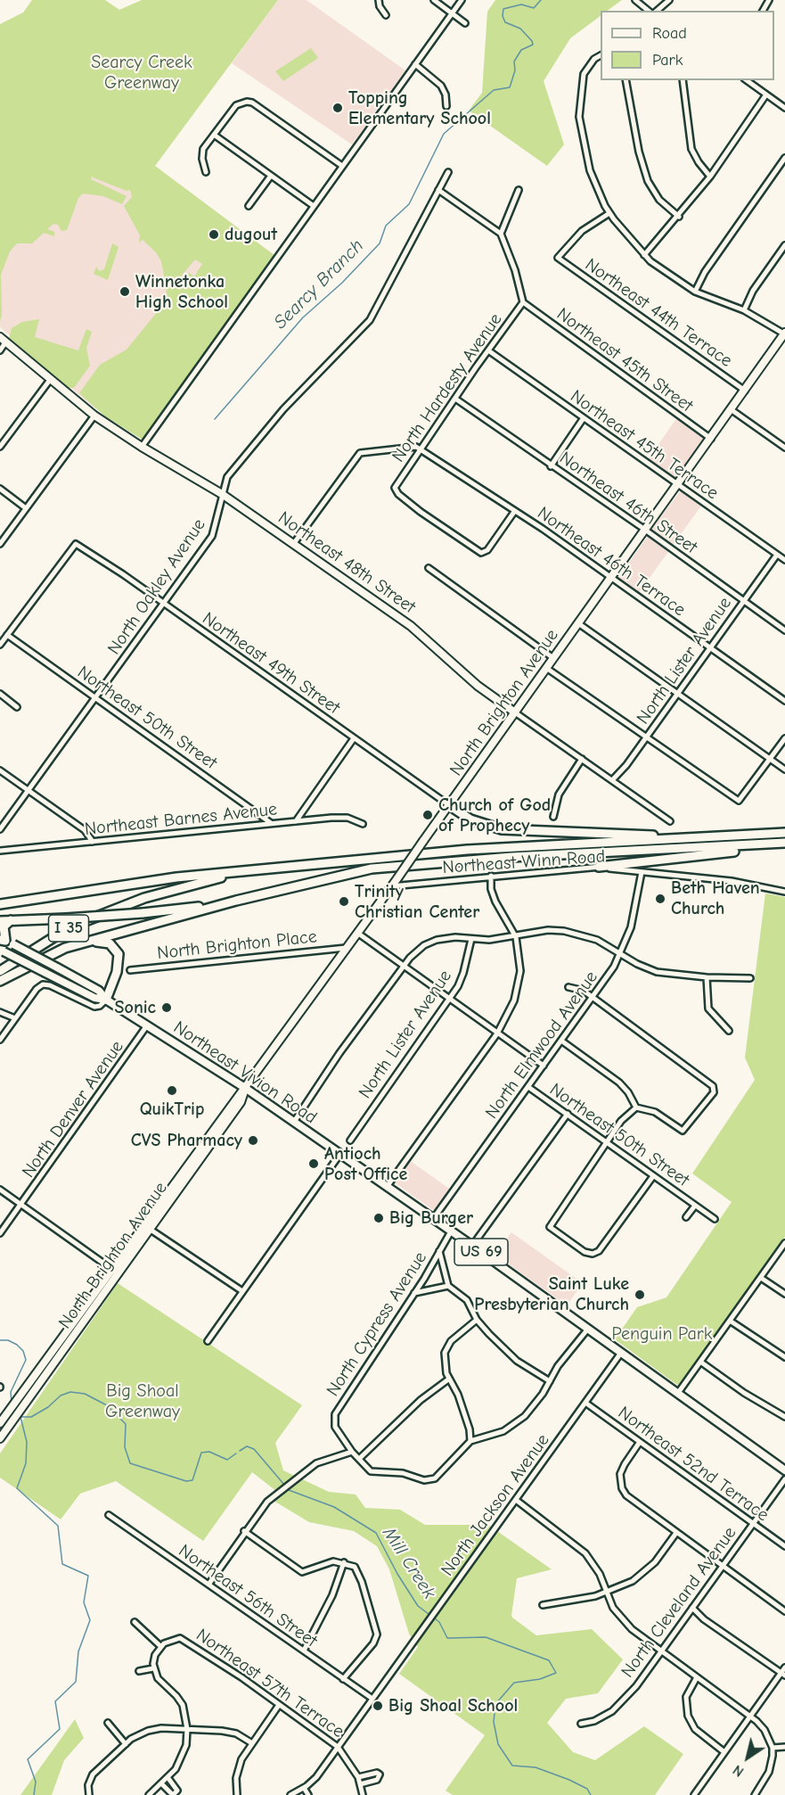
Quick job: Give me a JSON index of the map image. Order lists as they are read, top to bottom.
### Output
{
  "streets": {
    "highway": ["I 35"],
    "main road": [
      "Northeast 48th Street",
      "North Brighton Avenue",
      "Northeast Vivion Road",
      "US 69"
    ],
    "street": [
      "Northeast 44th Terrace",
      "Northeast 45th Street",
      "North Hardesty Avenue",
      "Northeast 45th Terrace",
      "Northeast 46th Street",
      "Northeast 46th Terrace",
      "North Oakley Avenue",
      "North Lister Avenue",
      "Northeast 49th Street",
      "Northeast 50th Street",
      "Northeast Barnes Avenue",
      "Northeast Winn Road",
      "North Brighton Place",
      "North Elmwood Avenue",
      "North Denver Avenue",
      "North Cypress Avenue",
      "Northeast 52nd Terrace",
      "North Jackson Avenue",
      "Northeast 56th Street",
      "North Cleveland Avenue",
      "Northeast 57th Terrace"
    ]
  },
  "crossings": [
    ["Northeast 44th Terrace", "North Brighton Avenue"],
    ["Northeast 45th Street", "North Hardesty Avenue"],
    ["Northeast 45th Street", "North Brighton Avenue"],
    ["North Hardesty Avenue", "Northeast 45th Terrace"],
    ["North Hardesty Avenue", "Northeast 46th Street"],
    ["North Hardesty Avenue", "Northeast 46th Terrace"],
    ["Northeast 45th Terrace", "North Lister Avenue"],
    ["Northeast 45th Terrace", "North Brighton Avenue"],
    ["Northeast 46th Street", "North Lister Avenue"],
    ["Northeast 46th Street", "North Brighton Avenue"],
    ["Northeast 46th Terrace", "North Lister Avenue"],
    ["Northeast 46th Terrace", "North Brighton Avenue"],
    ["Northeast 48th Street", "North Oakley Avenue"],
    ["Northeast 48th Street", "North Lister Avenue"],
    ["Northeast 48th Street", "North Brighton Avenue"],
    ["North Oakley Avenue", "Northeast 49th Street"],
    ["North Oakley Avenue", "Northeast 50th Street"],
    ["North Lister Avenue", "Northeast 50th Street"],
    ["Northeast 49th Street", "North Brighton Avenue"],
    ["Northeast 49th Street", "Northeast 50th Street"],
    ["North Brighton Avenue", "Northeast 50th Street"],
    ["North Brighton Avenue", "Northeast Winn Road"],
    ["North Brighton Avenue", "North Brighton Place"],
    ["North Brighton Avenue", "Northeast Vivion Road"],
    ["Northeast 50th Street", "Northeast Barnes Avenue"],
    ["Northeast 50th Street", "North Elmwood Avenue"],
    ["Northeast Winn Road", "North Elmwood Avenue"],
    ["North Elmwood Avenue", "Northeast Vivion Road"],
    ["Northeast Vivion Road", "North Denver Avenue"],
    ["Northeast Vivion Road", "North Cypress Avenue"],
    ["Northeast Vivion Road", "North Jackson Avenue"],
    ["Northeast 52nd Terrace", "North Jackson Avenue"],
    ["Northeast 52nd Terrace", "North Cleveland Avenue"],
    ["North Jackson Avenue", "Northeast 56th Street"],
    ["North Jackson Avenue", "Northeast 57th Terrace"]
  ],
  "water": ["Searcy Branch", "Mill Creek"],
  "parks": ["Searcy Creek Greenway", "Penguin Park", "Big Shoal Greenway"],
  "places": [
    "Topping Elementary School",
    "dugout",
    "Winnetonka High School",
    "Church of God of Prophecy",
    "Beth Haven Church",
    "Trinity Christian Center",
    "Sonic",
    "QuikTrip",
    "CVS Pharmacy",
    "Antioch Post Office",
    "Big Burger",
    "Saint Luke Presbyterian Church",
    "Big Shoal School"
  ],
  "legend": ["Road", "Park"],
  "north": "bottom left"
}
